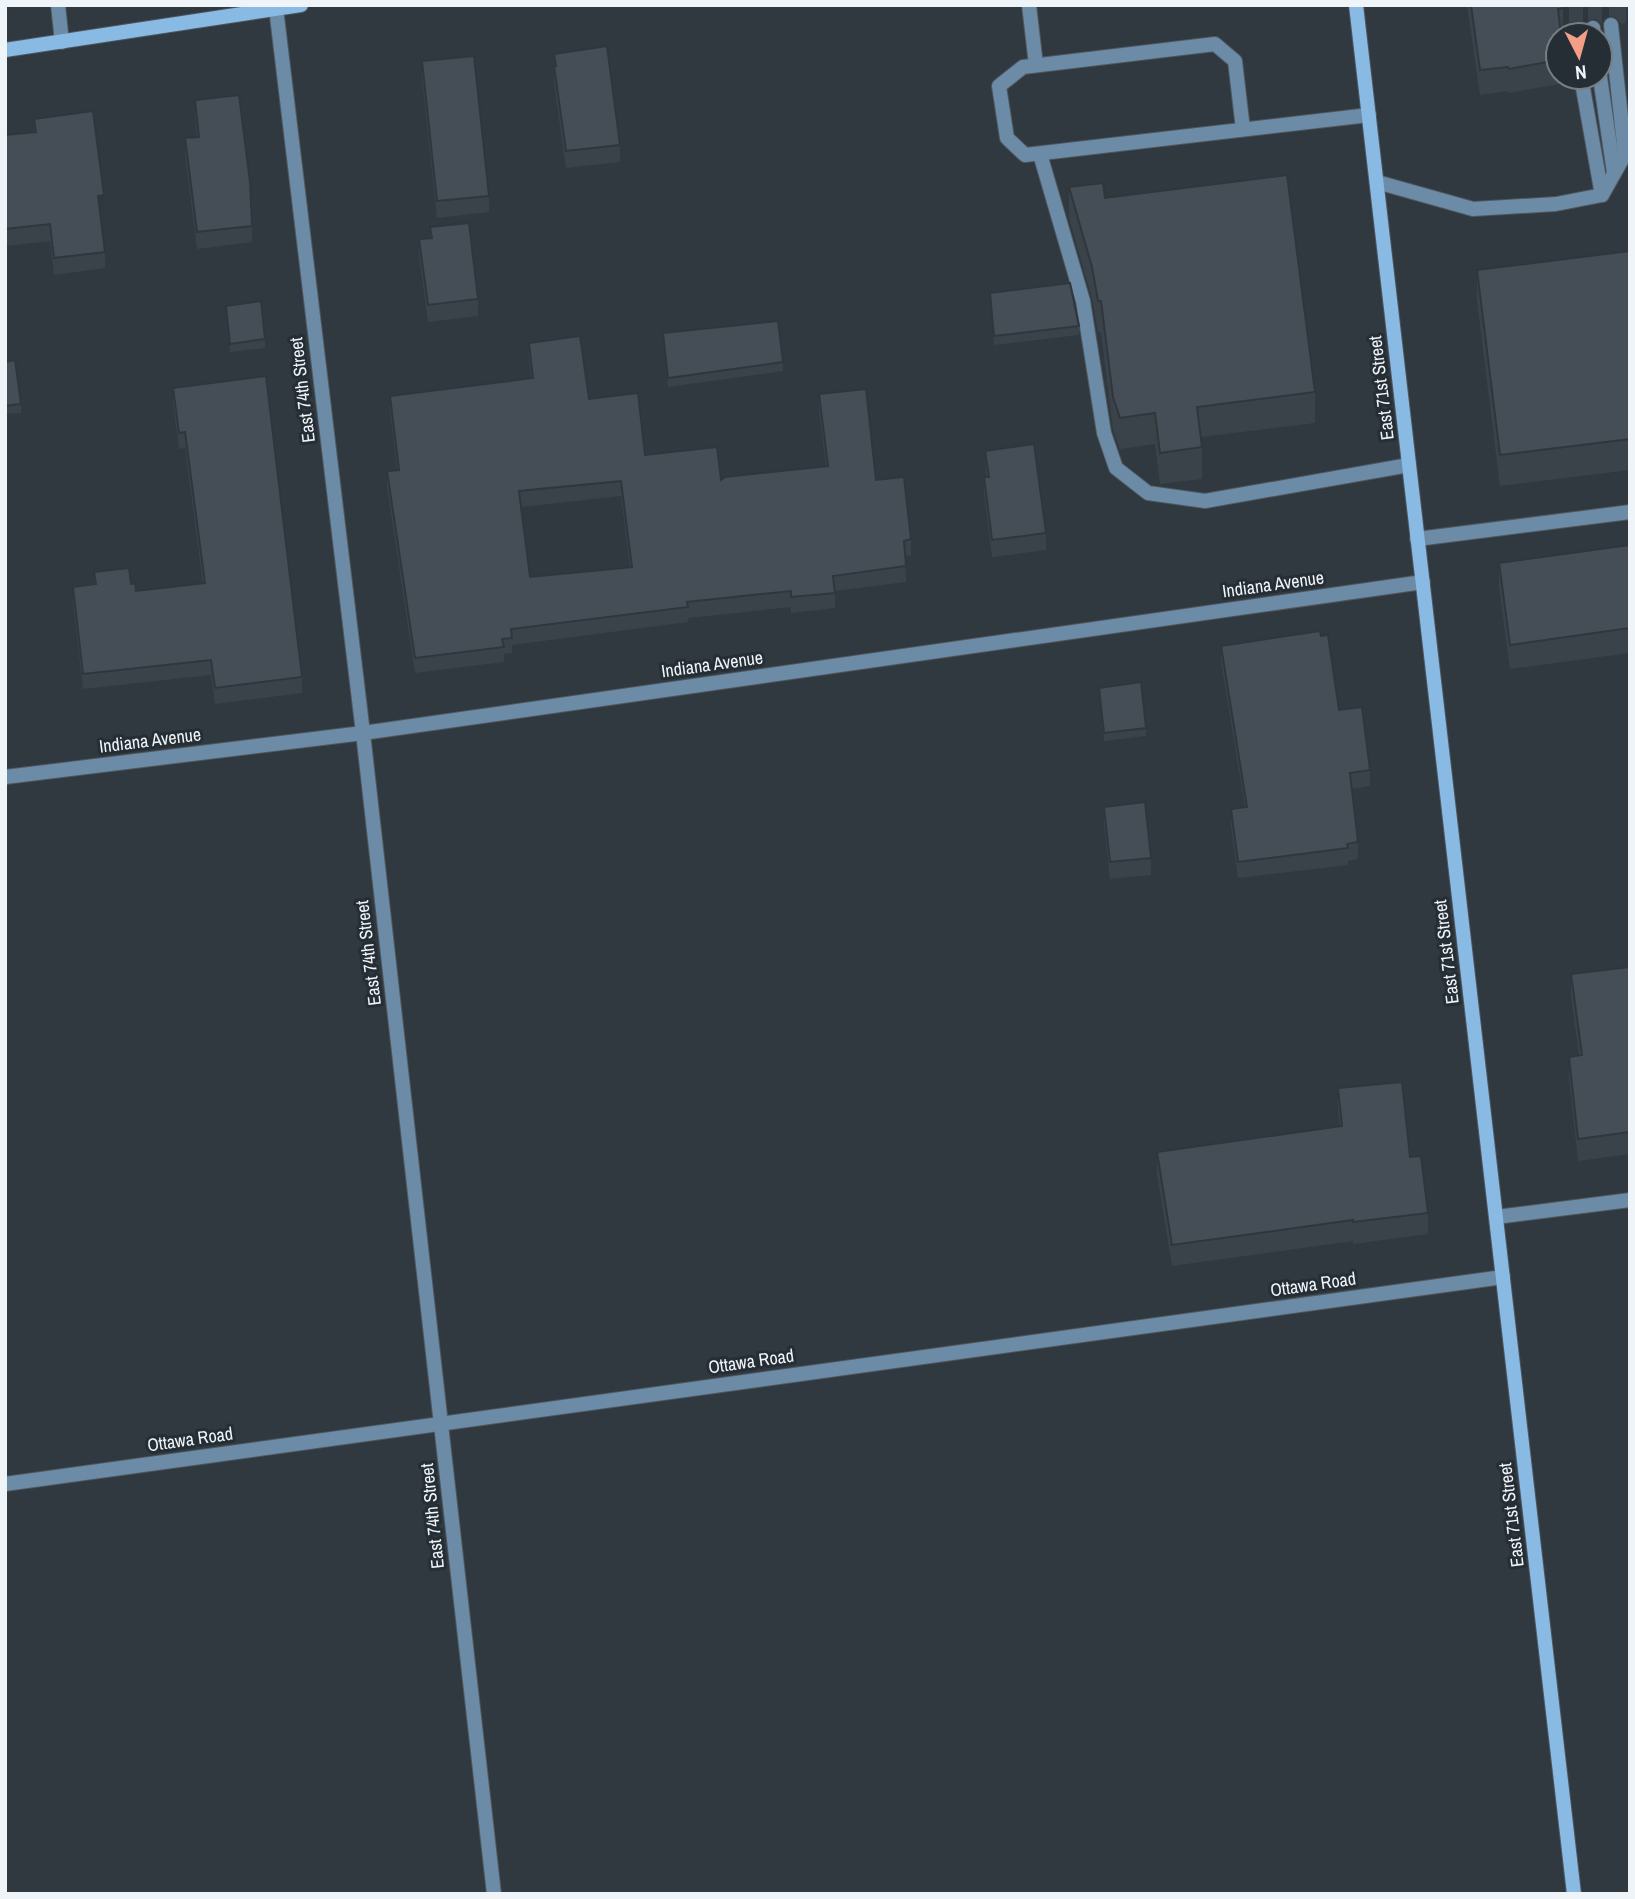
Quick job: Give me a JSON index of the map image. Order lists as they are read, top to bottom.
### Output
{
  "streets": {
    "main road": ["East 71st Street"],
    "street": ["East 74th Street", "Indiana Avenue", "Ottawa Road"]
  },
  "crossings": [
    ["East 71st Street", "Indiana Avenue"],
    ["East 71st Street", "Ottawa Road"],
    ["East 74th Street", "Indiana Avenue"],
    ["East 74th Street", "Ottawa Road"]
  ],
  "north": "bottom"
}
